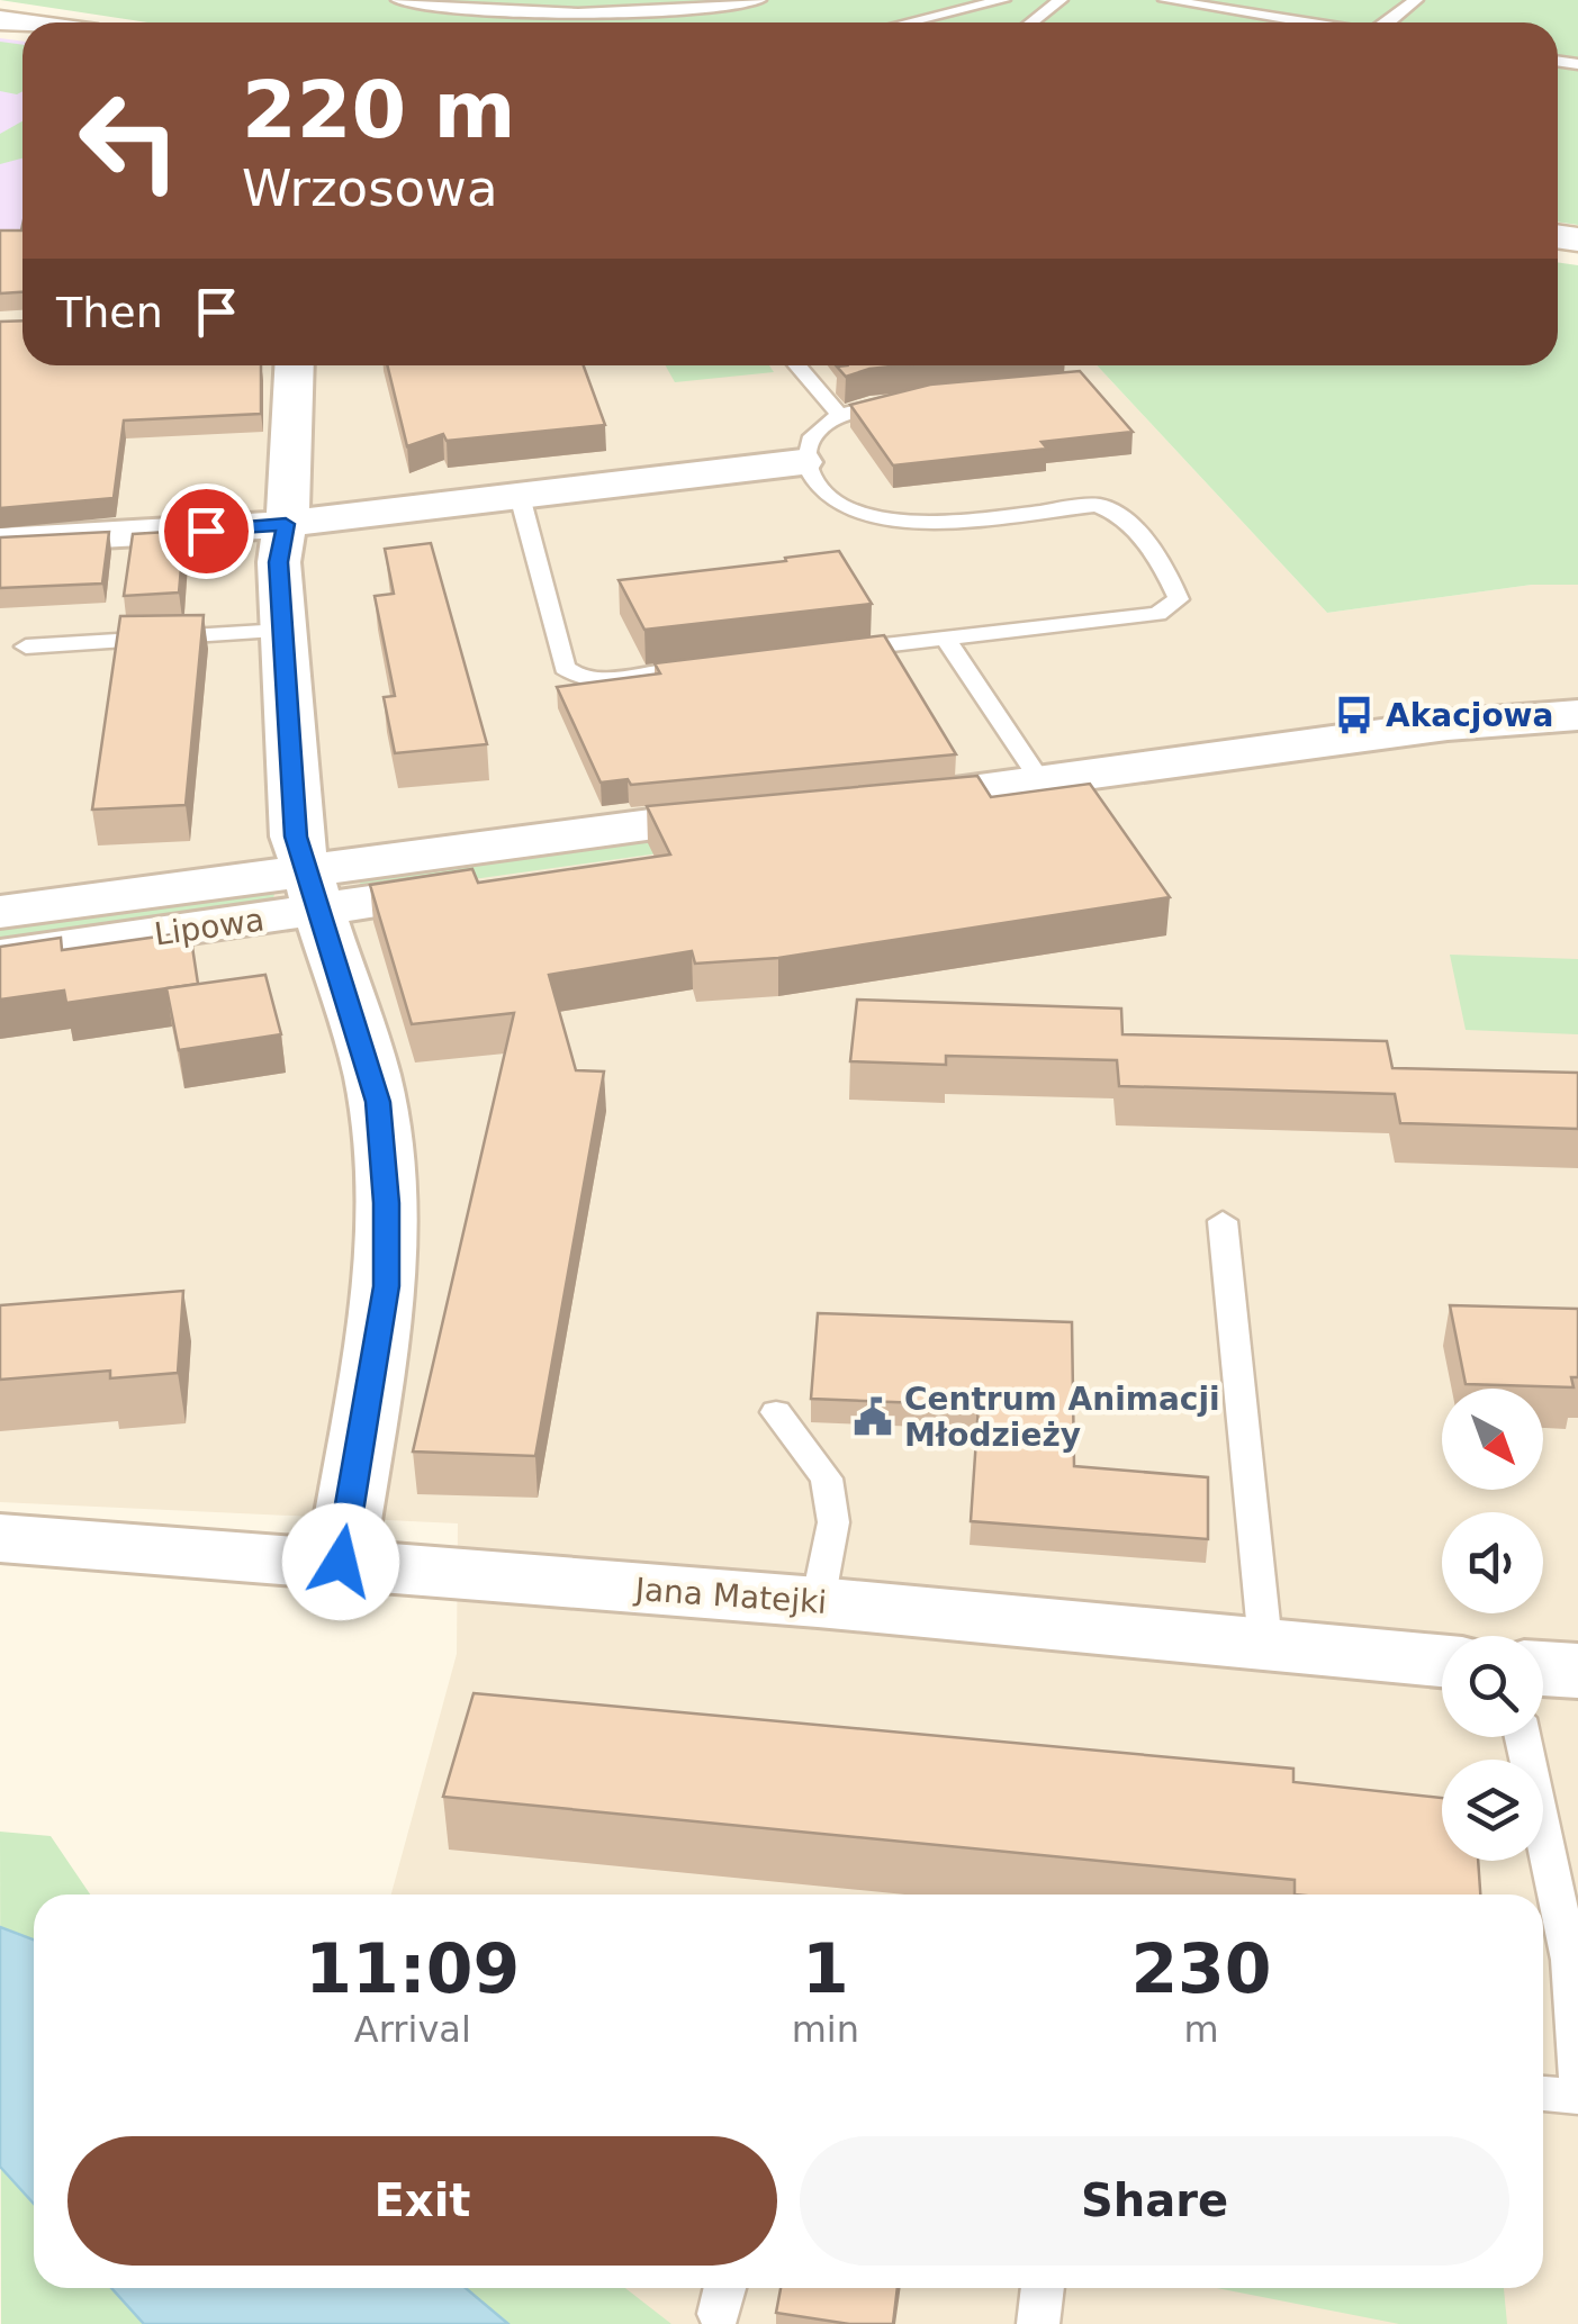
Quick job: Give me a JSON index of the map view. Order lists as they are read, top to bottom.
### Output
{
  "streets": {
    "street": ["Lipowa", "Jana Matejki"]
  },
  "places": {
    "bus stop": ["Akacjowa"],
    "public building": ["Centrum Animacji Młodzieży"]
  },
  "north": "bottom right",
  "page": {
    "turn": ["220 m", "Wrzosowa"],
    "then": "Then",
    "eta": [
      "11:09",
      "Arrival",
      "1",
      "min",
      "230",
      "m"
    ],
    "buttons": ["Exit", "Share"]
  }
}
